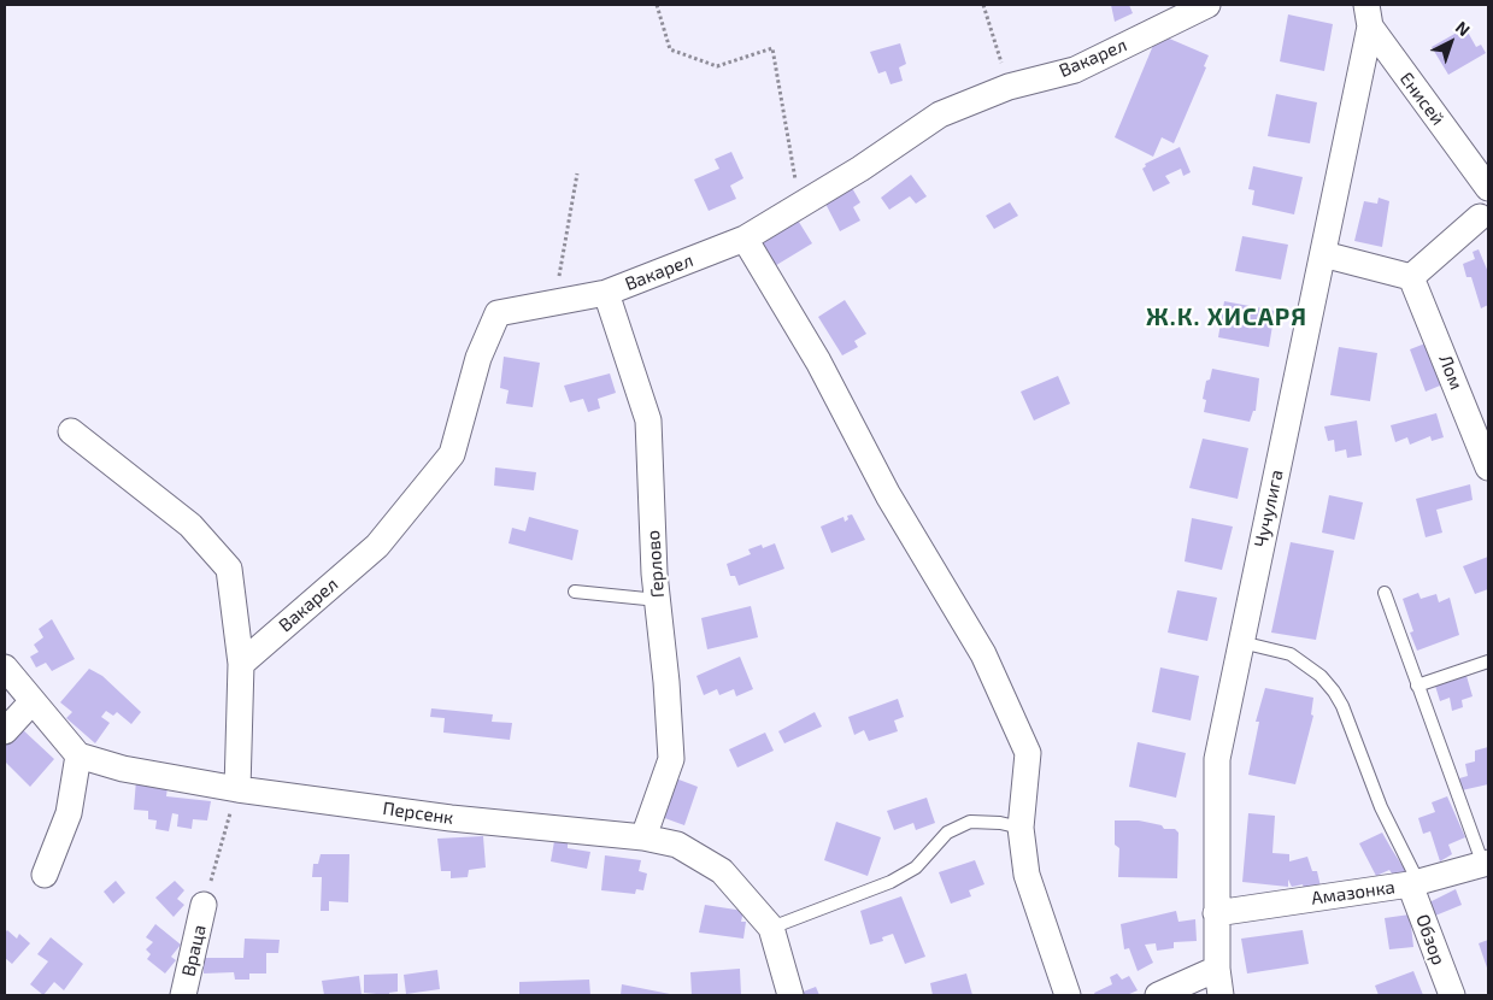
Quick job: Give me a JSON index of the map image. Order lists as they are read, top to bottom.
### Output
{
  "streets": {
    "street": [
      "Вакарел",
      "Енисей",
      "Лом",
      "Чучулига",
      "Герлово",
      "Персенк",
      "Амазонка",
      "Обзор",
      "Враца"
    ]
  },
  "crossings": [
    ["Вакарел", "Герлово"],
    ["Енисей", "Чучулига"],
    ["Чучулига", "Амазонка"],
    ["Герлово", "Персенк"],
    ["Амазонка", "Обзор"]
  ],
  "districts": ["Ж.К. ХИСАРЯ"],
  "north": "top right"
}
